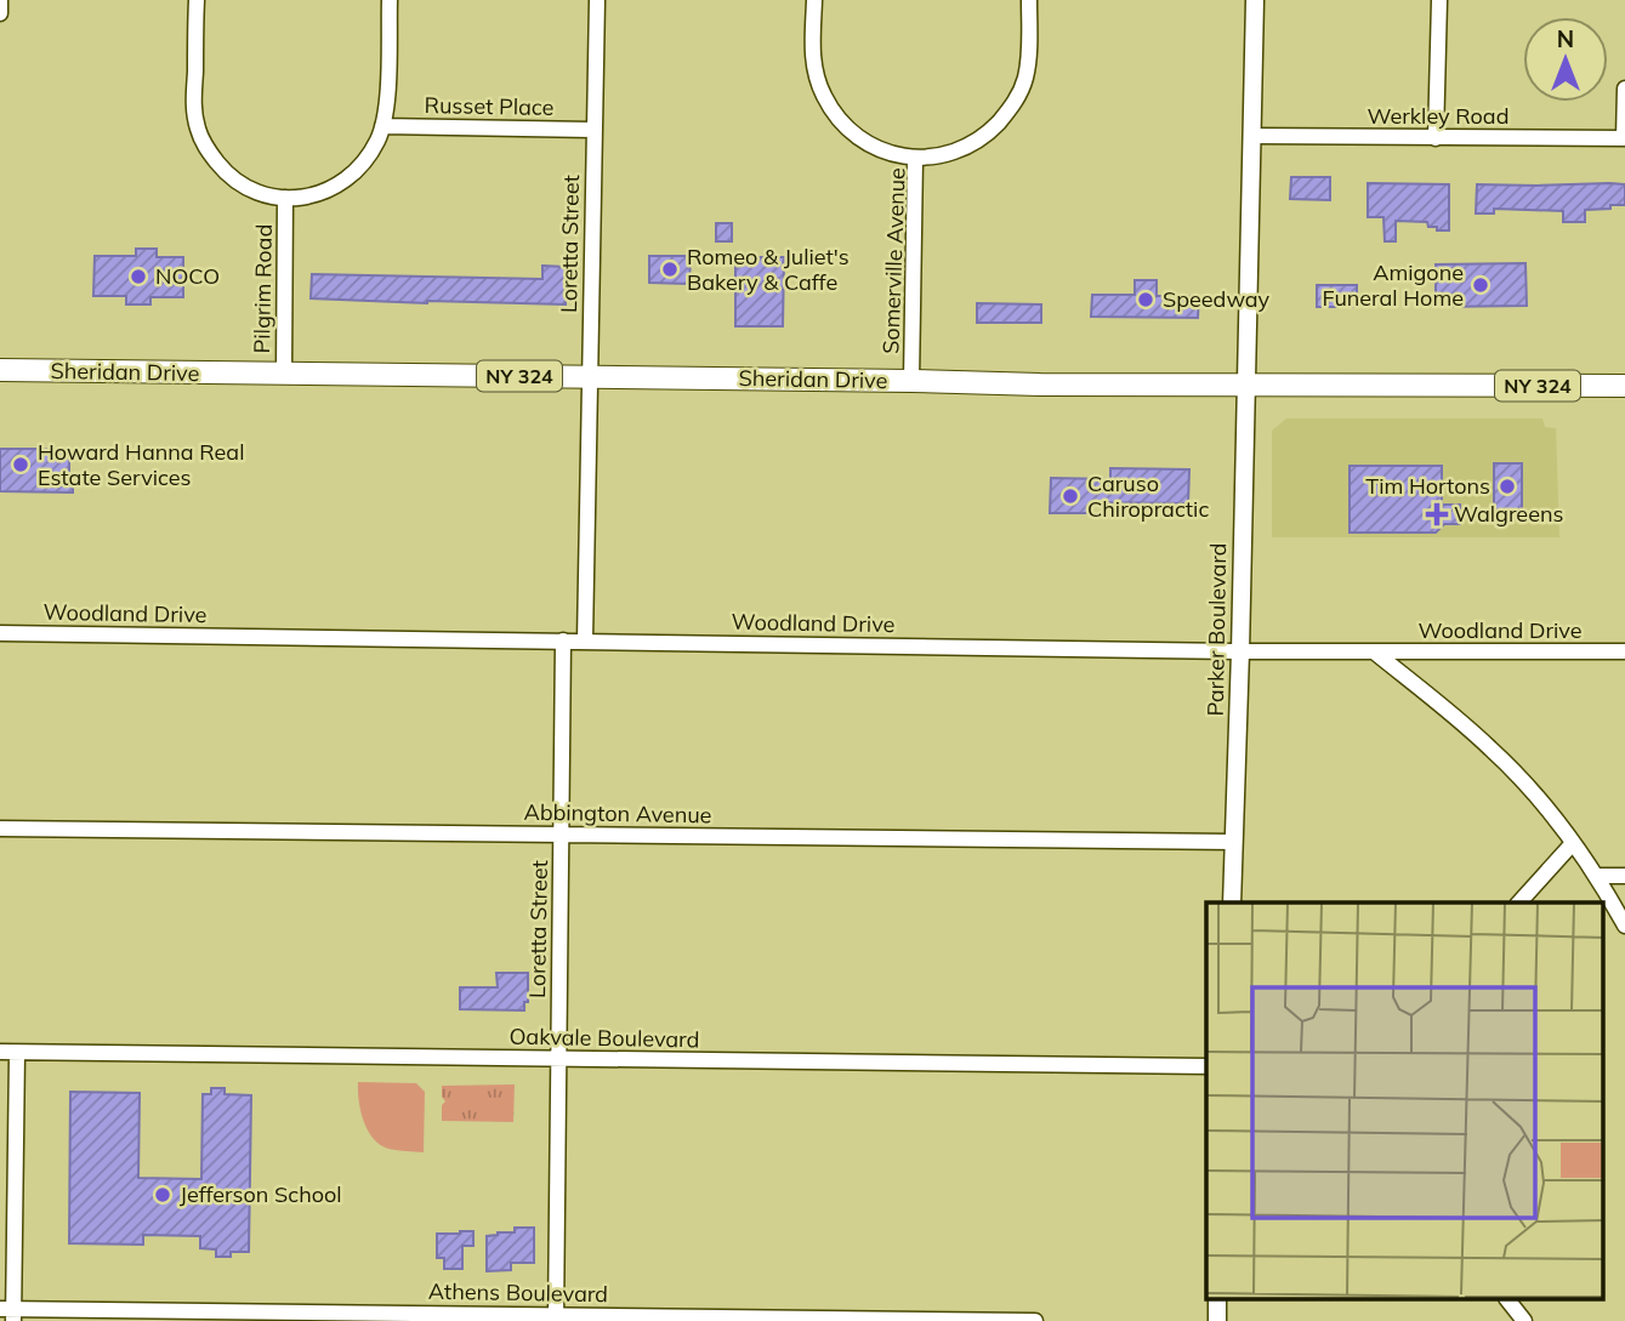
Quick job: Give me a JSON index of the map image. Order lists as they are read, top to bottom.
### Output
{
  "streets": {
    "main road": ["Sheridan Drive", "NY 324"],
    "street": [
      "Russet Place",
      "Werkley Road",
      "Loretta Street",
      "Somerville Avenue",
      "Pilgrim Road",
      "Woodland Drive",
      "Parker Boulevard",
      "Abbington Avenue",
      "Oakvale Boulevard",
      "Athens Boulevard"
    ]
  },
  "crossings": [
    ["Russet Place", "Loretta Street"],
    ["Werkley Road", "Parker Boulevard"],
    ["Loretta Street", "Sheridan Drive"],
    ["Loretta Street", "Woodland Drive"],
    ["Loretta Street", "Abbington Avenue"],
    ["Loretta Street", "Oakvale Boulevard"],
    ["Loretta Street", "Athens Boulevard"],
    ["Somerville Avenue", "Sheridan Drive"],
    ["Pilgrim Road", "Sheridan Drive"],
    ["Sheridan Drive", "Parker Boulevard"],
    ["Woodland Drive", "Parker Boulevard"],
    ["Parker Boulevard", "Abbington Avenue"]
  ],
  "places": {
    "other": [
      "Romeo & Juliet's Bakery & Caffe",
      "NOCO",
      "Amigone Funeral Home",
      "Speedway",
      "Howard Hanna Real Estate Services",
      "Tim Hortons",
      "Caruso Chiropractic",
      "Jefferson School"
    ],
    "health": ["Walgreens"]
  },
  "north": "top"
}
